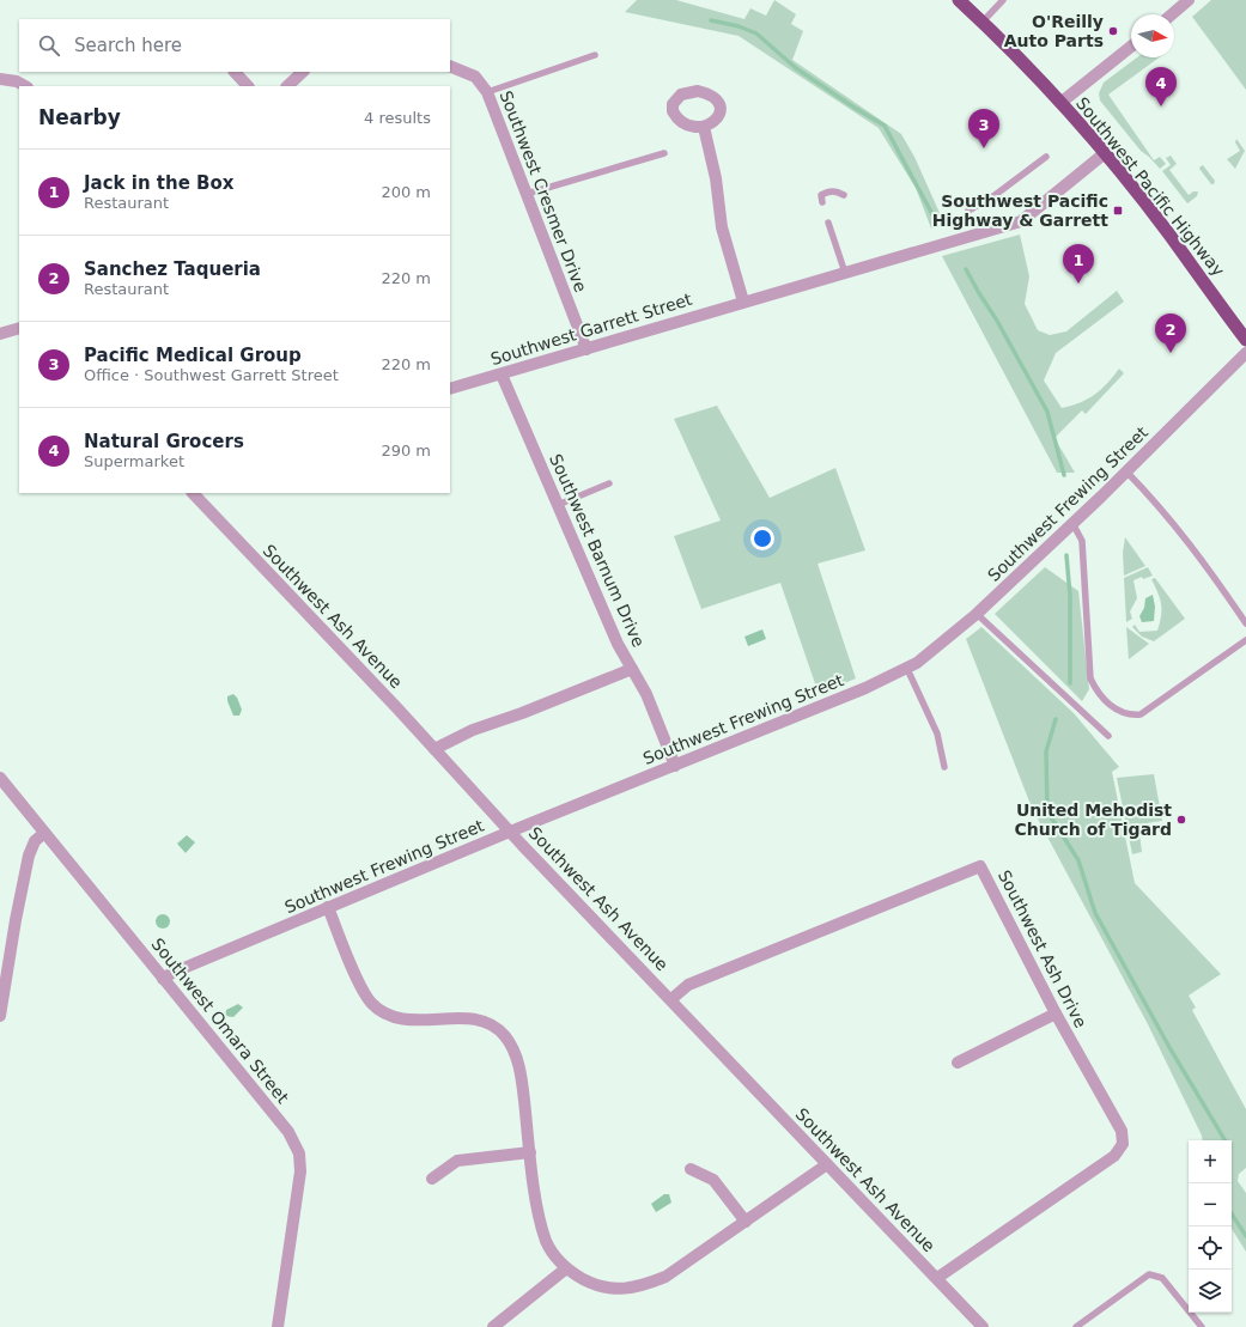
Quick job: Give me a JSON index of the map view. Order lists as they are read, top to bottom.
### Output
{
  "streets": {
    "highway": ["Southwest Pacific Highway"],
    "street": [
      "Southwest Cresmer Drive",
      "Southwest Garrett Street",
      "Southwest Frewing Street",
      "Southwest Barnum Drive",
      "Southwest Ash Avenue",
      "Southwest Ash Drive",
      "Southwest Omara Street"
    ]
  },
  "crossings": [
    ["Southwest Pacific Highway", "Southwest Garrett Street"],
    ["Southwest Cresmer Drive", "Southwest Garrett Street"],
    ["Southwest Garrett Street", "Southwest Barnum Drive"],
    ["Southwest Frewing Street", "Southwest Barnum Drive"],
    ["Southwest Frewing Street", "Southwest Ash Avenue"],
    ["Southwest Frewing Street", "Southwest Omara Street"],
    ["Southwest Ash Avenue", "Southwest Ash Drive"]
  ],
  "places": {
    "other": ["O'Reilly Auto Parts", "United Mehodist Church of Tigard"],
    "transit": ["Southwest Pacific Highway & Garrett"]
  },
  "north": "right",
  "page": {
    "search": "Search here",
    "pins": [
      "4",
      "3",
      "1",
      "2"
    ],
    "heading": ["Nearby", "4 results"],
    "list": [
      {
        "mark": "1",
        "name": "Jack in the Box",
        "note": "Restaurant",
        "value": "200 m"
      },
      {
        "mark": "2",
        "name": "Sanchez Taqueria",
        "note": "Restaurant",
        "value": "220 m"
      },
      {
        "mark": "3",
        "name": "Pacific Medical Group",
        "note": "Office · Southwest Garrett Street",
        "value": "220 m"
      },
      {
        "mark": "4",
        "name": "Natural Grocers",
        "note": "Supermarket",
        "value": "290 m"
      }
    ],
    "map_buttons": ["+", "−"]
  }
}
